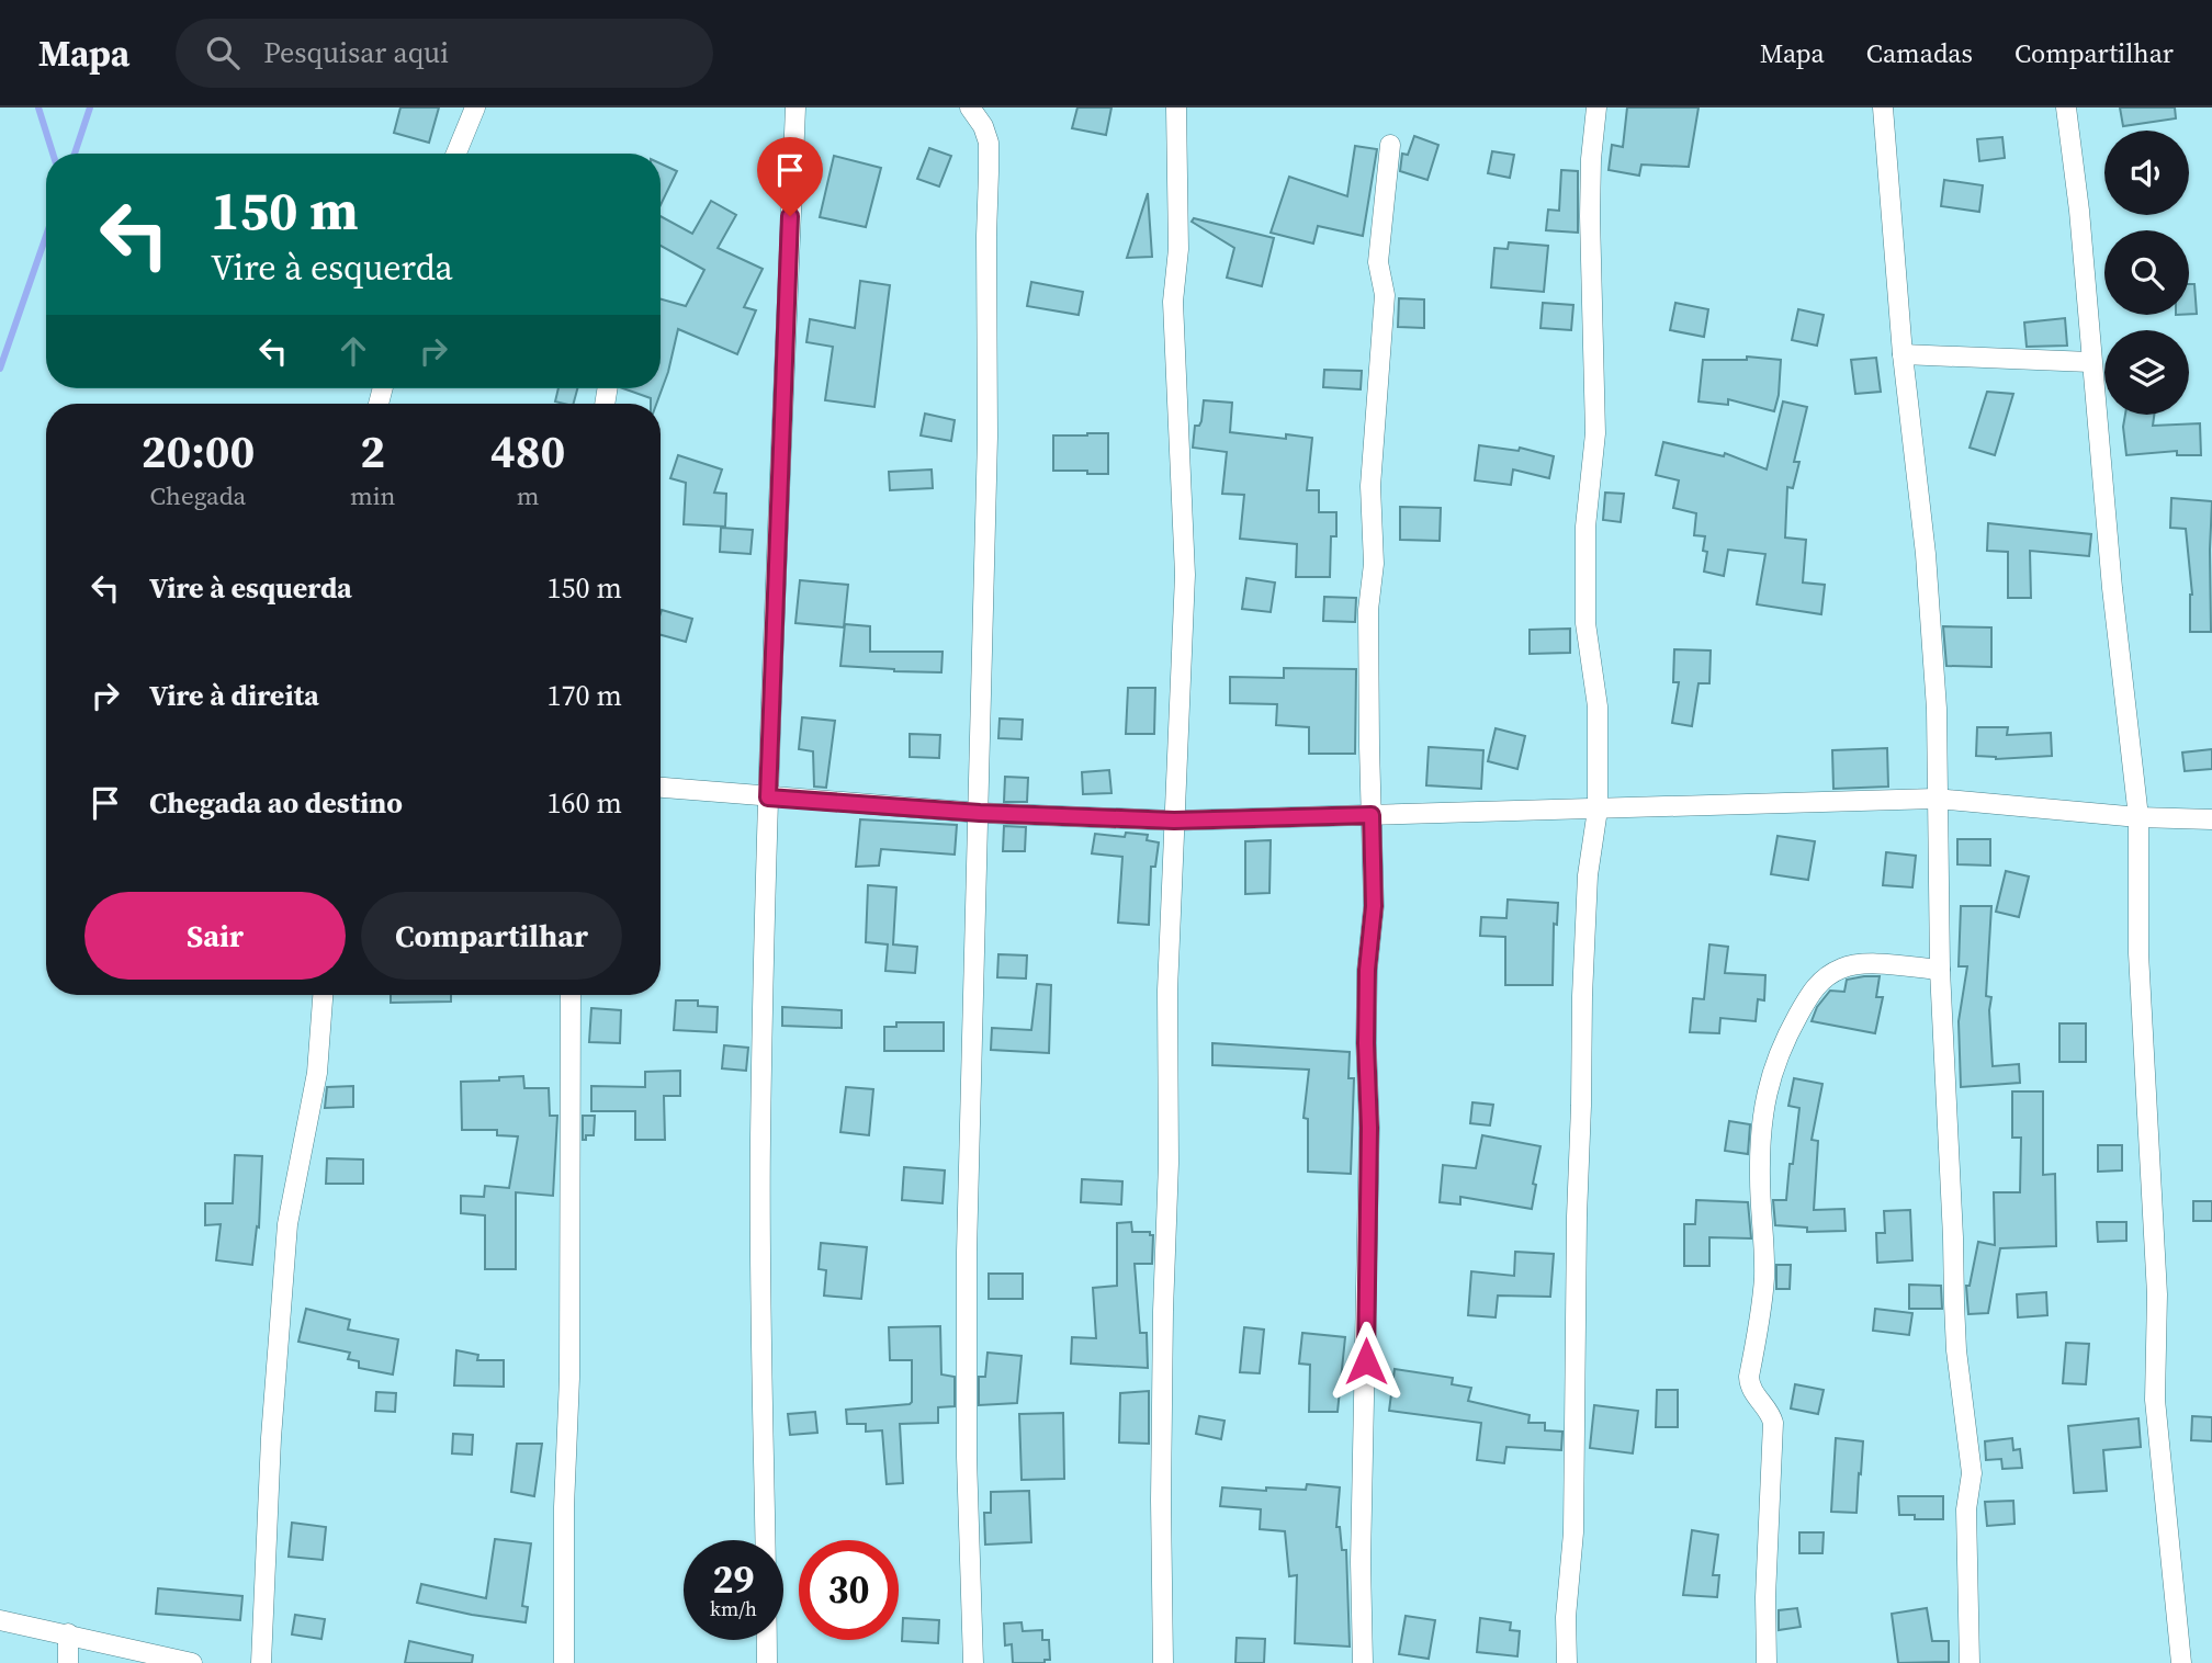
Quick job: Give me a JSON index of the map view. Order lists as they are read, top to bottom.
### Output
{
  "page": {
    "header": "Mapa",
    "search": "Pesquisar aqui",
    "nav": ["Mapa", "Camadas", "Compartilhar"],
    "turn": ["150 m", "Vire à esquerda"],
    "eta": [
      "20:00",
      "Chegada",
      "2",
      "min",
      "480",
      "m"
    ],
    "list": [
      {
        "name": "Vire à esquerda",
        "value": "150 m"
      },
      {
        "name": "Vire à direita",
        "value": "170 m"
      },
      {
        "name": "Chegada ao destino",
        "value": "160 m"
      }
    ],
    "buttons": ["Sair", "Compartilhar"],
    "speed": "29 km/h",
    "limit": "30"
  }
}
